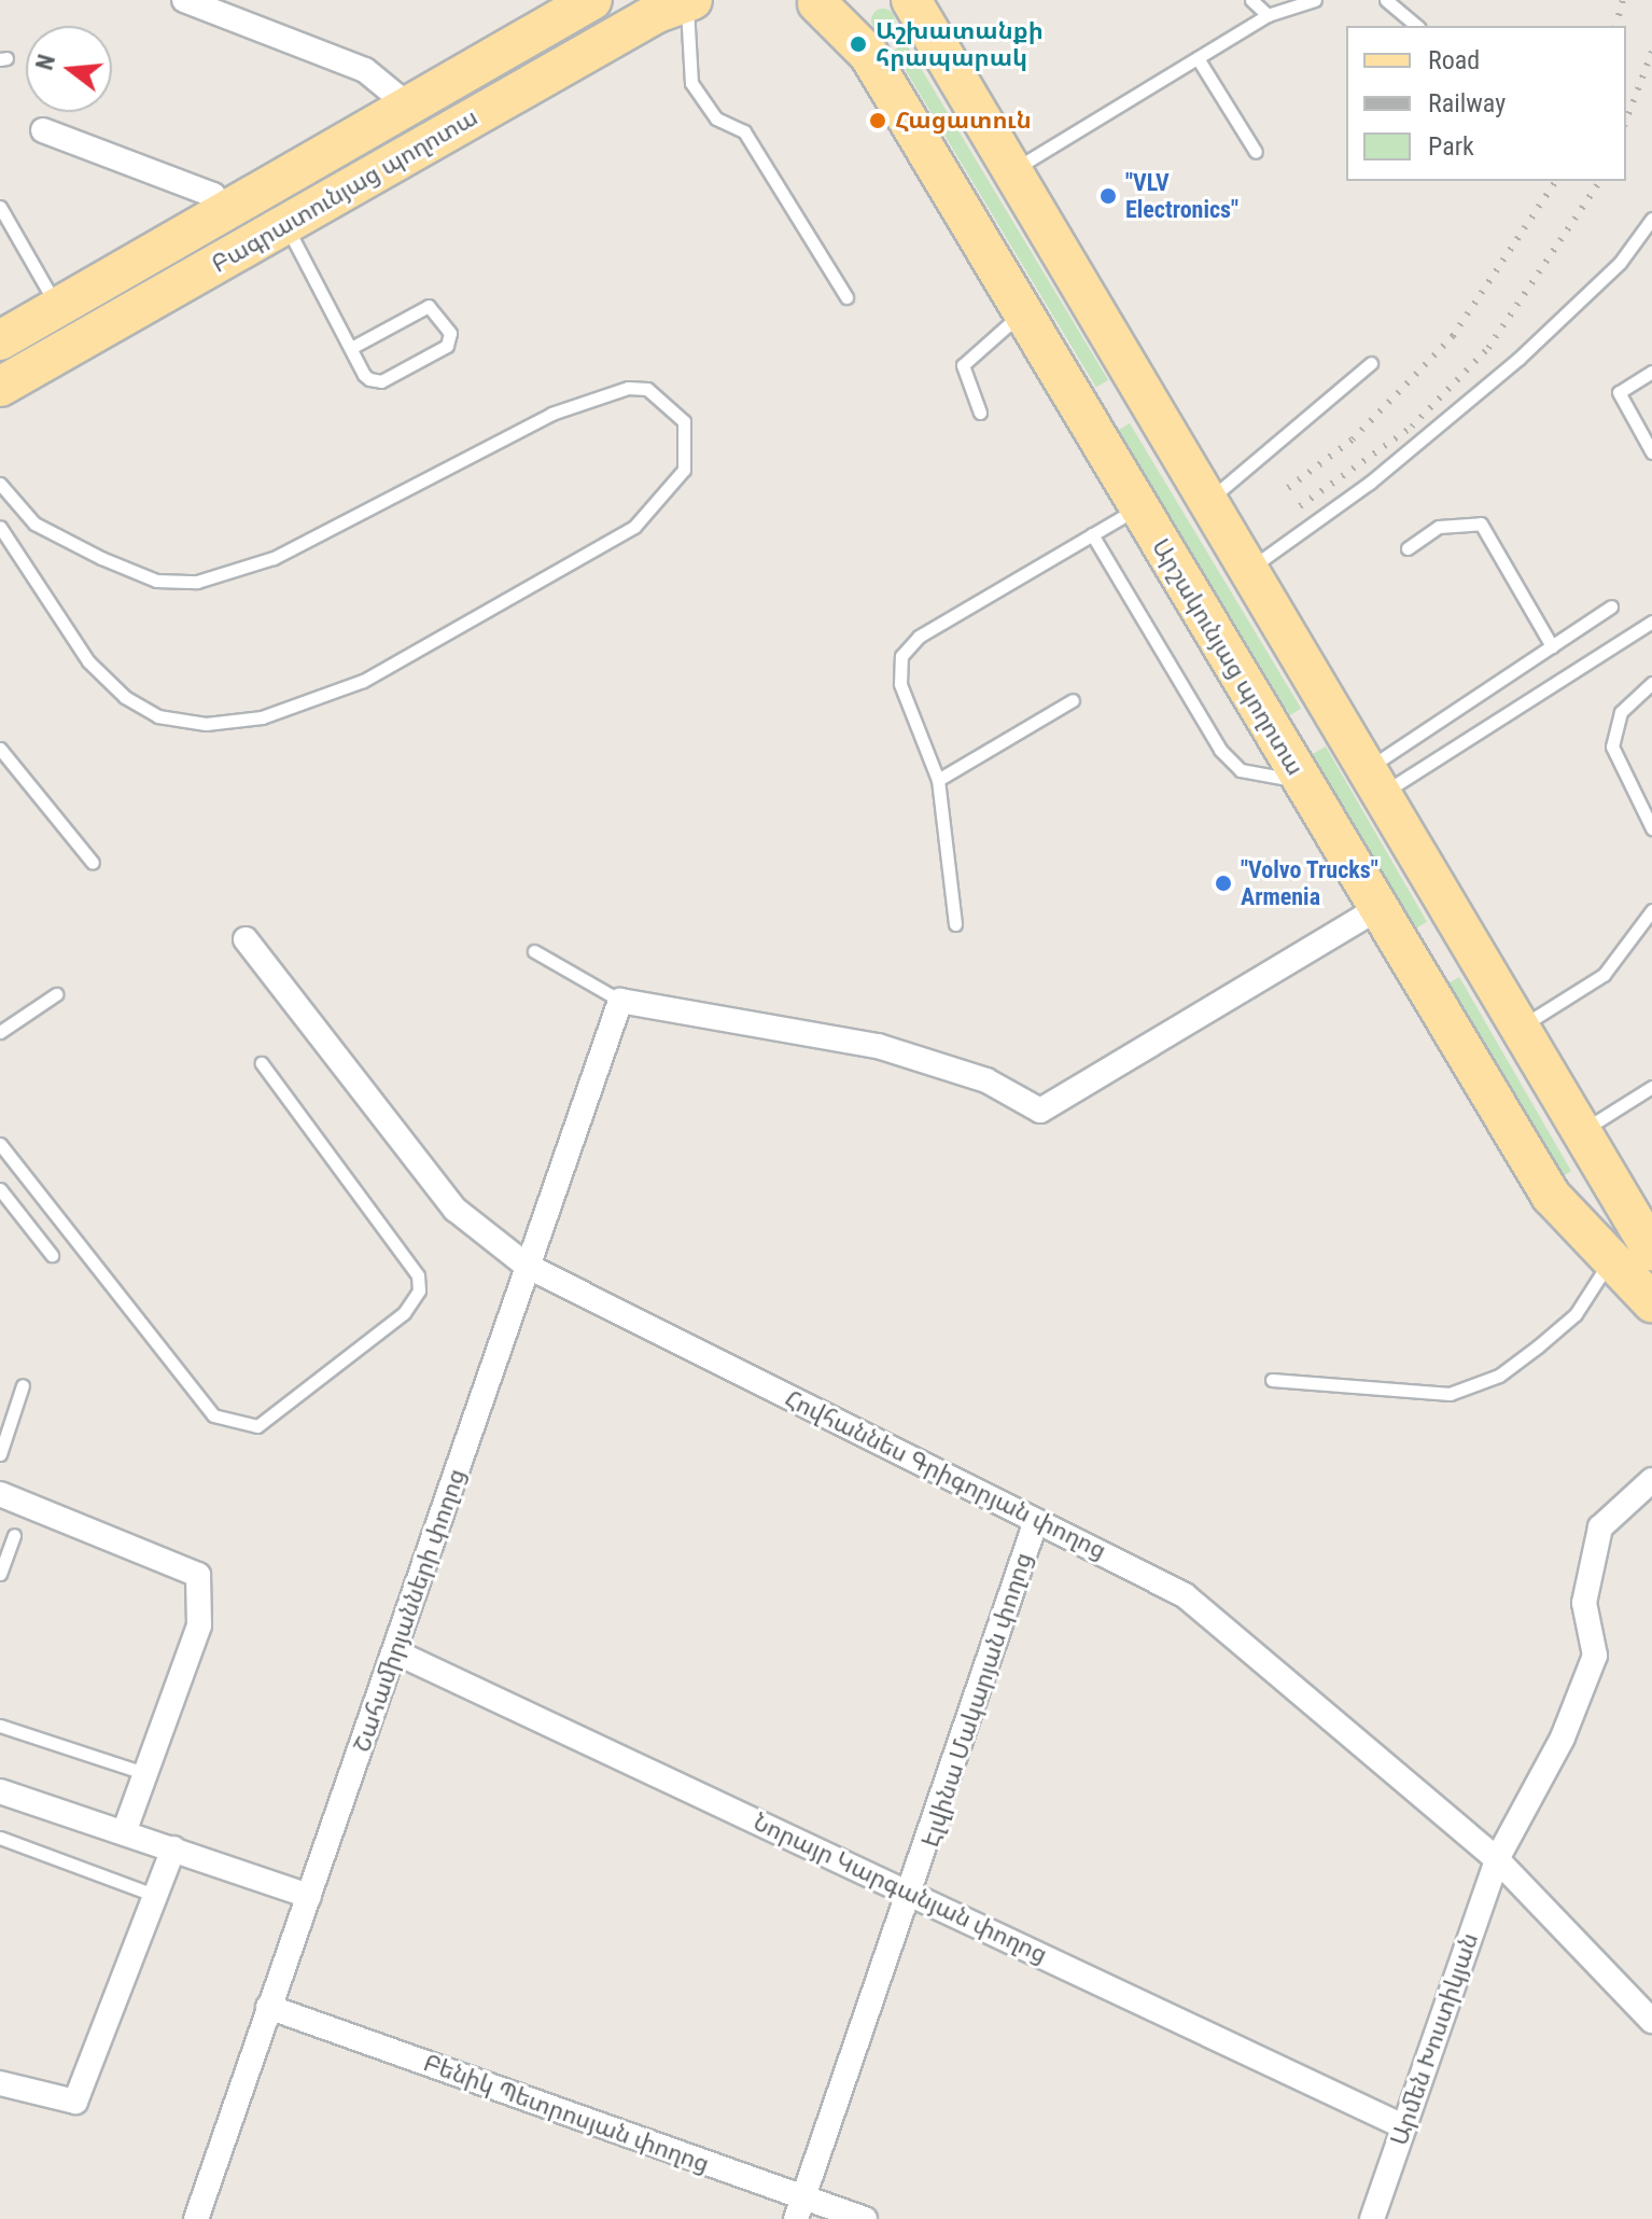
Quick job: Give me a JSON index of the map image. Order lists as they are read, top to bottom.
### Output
{
  "streets": {
    "main road": ["Բագրատունյաց պողոտա", "Արշակունյաց պողոտա"],
    "street": [
      "Հովհաննես Գրիգորյան փողոց",
      "Շահամիրյանների փողոց",
      "Էլվինա Մակարյան փողոց",
      "Նորայր Կարգանյան փողոց",
      "Արմեն Խոստիկյան",
      "Բենիկ Պետրոսյան փողոց"
    ]
  },
  "crossings": [
    ["Հովհաննես Գրիգորյան փողոց", "Շահամիրյանների փողոց"],
    ["Հովհաննես Գրիգորյան փողոց", "Էլվինա Մակարյան փողոց"],
    ["Հովհաննես Գրիգորյան փողոց", "Արմեն Խոստիկյան"],
    ["Շահամիրյանների փողոց", "Նորայր Կարգանյան փողոց"],
    ["Շահամիրյանների փողոց", "Բենիկ Պետրոսյան փողոց"],
    ["Էլվինա Մակարյան փողոց", "Նորայր Կարգանյան փողոց"],
    ["Էլվինա Մակարյան փողոց", "Բենիկ Պետրոսյան փողոց"],
    ["Նորայր Կարգանյան փողոց", "Արմեն Խոստիկյան"]
  ],
  "places": [
    "Աշխատանքի հրապարակ",
    "Հացատուն",
    "\"VLV Electronics\"",
    "\"Volvo Trucks\" Armenia"
  ],
  "legend": ["Road", "Railway", "Park"],
  "north": "left"
}
